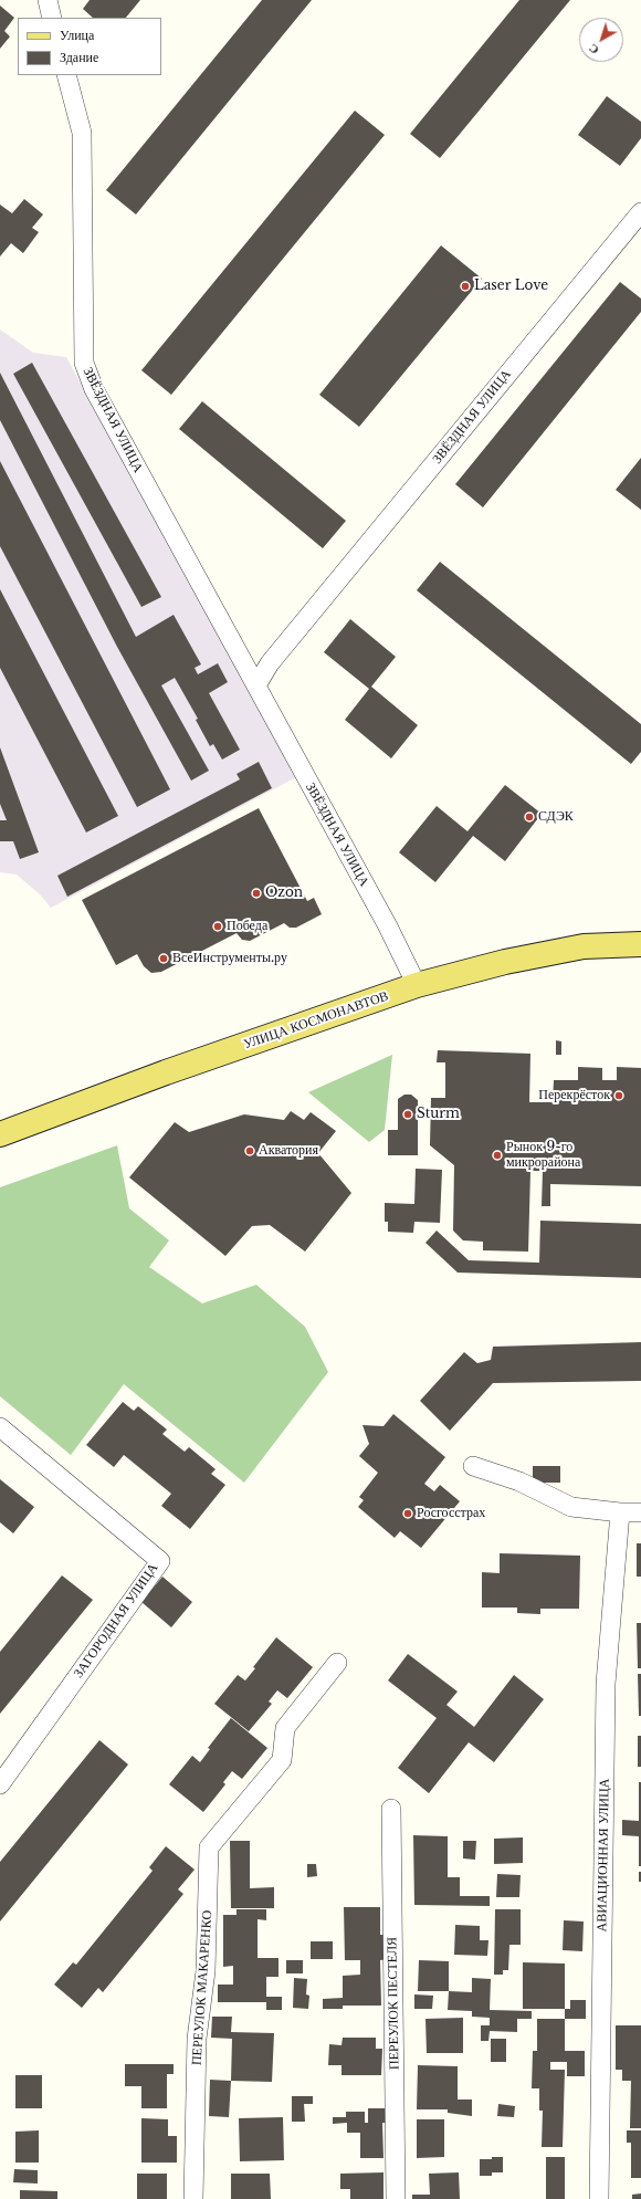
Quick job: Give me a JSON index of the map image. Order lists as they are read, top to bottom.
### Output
{
  "streets": {
    "main road": ["УЛИЦА КОСМОНАВТОВ"],
    "street": [
      "ЗВЁЗДНАЯ УЛИЦА",
      "ЗАГОРОДНАЯ УЛИЦА",
      "АВИАЦИОННАЯ УЛИЦА",
      "ПЕРЕУЛОК МАКАРЕНКО",
      "ПЕРЕУЛОК ПЕСТЕЛЯ"
    ]
  },
  "crossings": [
    ["ЗВЁЗДНАЯ УЛИЦА", "УЛИЦА КОСМОНАВТОВ"]
  ],
  "places": [
    "Laser Love",
    "СДЭК",
    "Ozon",
    "Победа",
    "ВсеИнструменты.ру",
    "Перекрёсток",
    "Sturm",
    "Акватория",
    "Рынок 9-го микрорайона",
    "Росгосстрах"
  ],
  "legend": ["Улица", "Здание"],
  "north": "bottom left"
}
